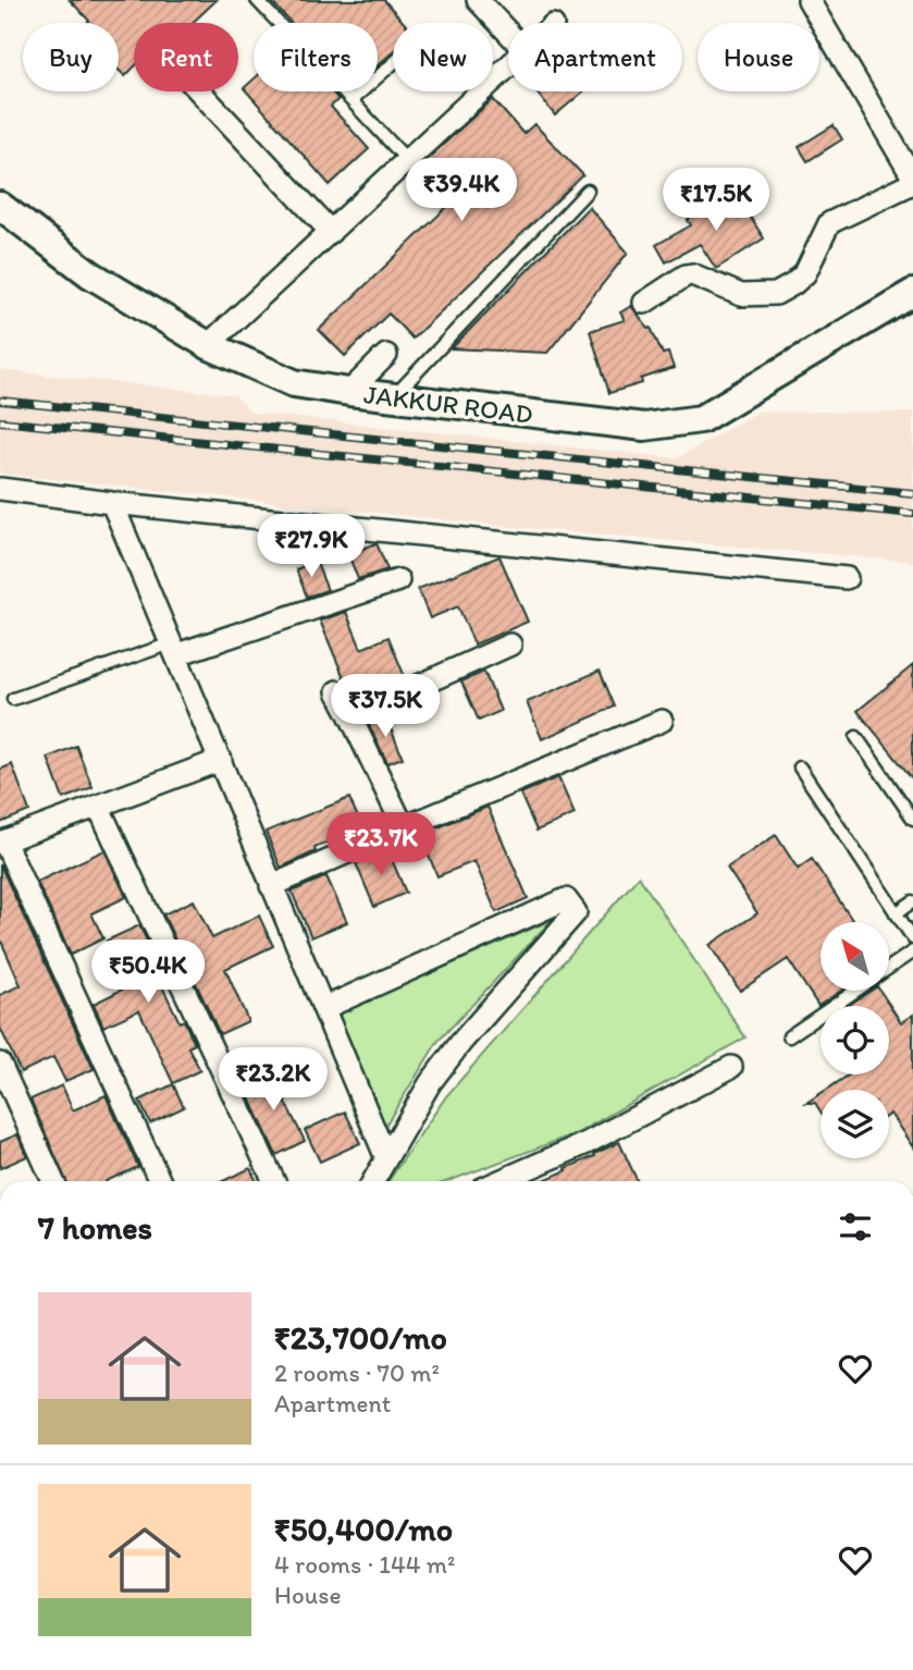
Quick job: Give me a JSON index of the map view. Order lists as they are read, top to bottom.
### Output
{
  "streets": {
    "street": ["JAKKUR ROAD"]
  },
  "north": "top left",
  "page": {
    "chip": [
      "Buy",
      "Rent",
      "Filters",
      "New",
      "Apartment",
      "House"
    ],
    "price": [
      "₹39.4K",
      "₹17.5K",
      "₹27.9K",
      "₹37.5K",
      "₹23.7K",
      "₹50.4K",
      "₹23.2K"
    ],
    "heading": "7 homes",
    "list": [
      {
        "name": "₹23,700/mo",
        "note": "2 rooms · 70 m² · Apartment"
      },
      {
        "name": "₹50,400/mo",
        "note": "4 rooms · 144 m² · House"
      }
    ]
  }
}
